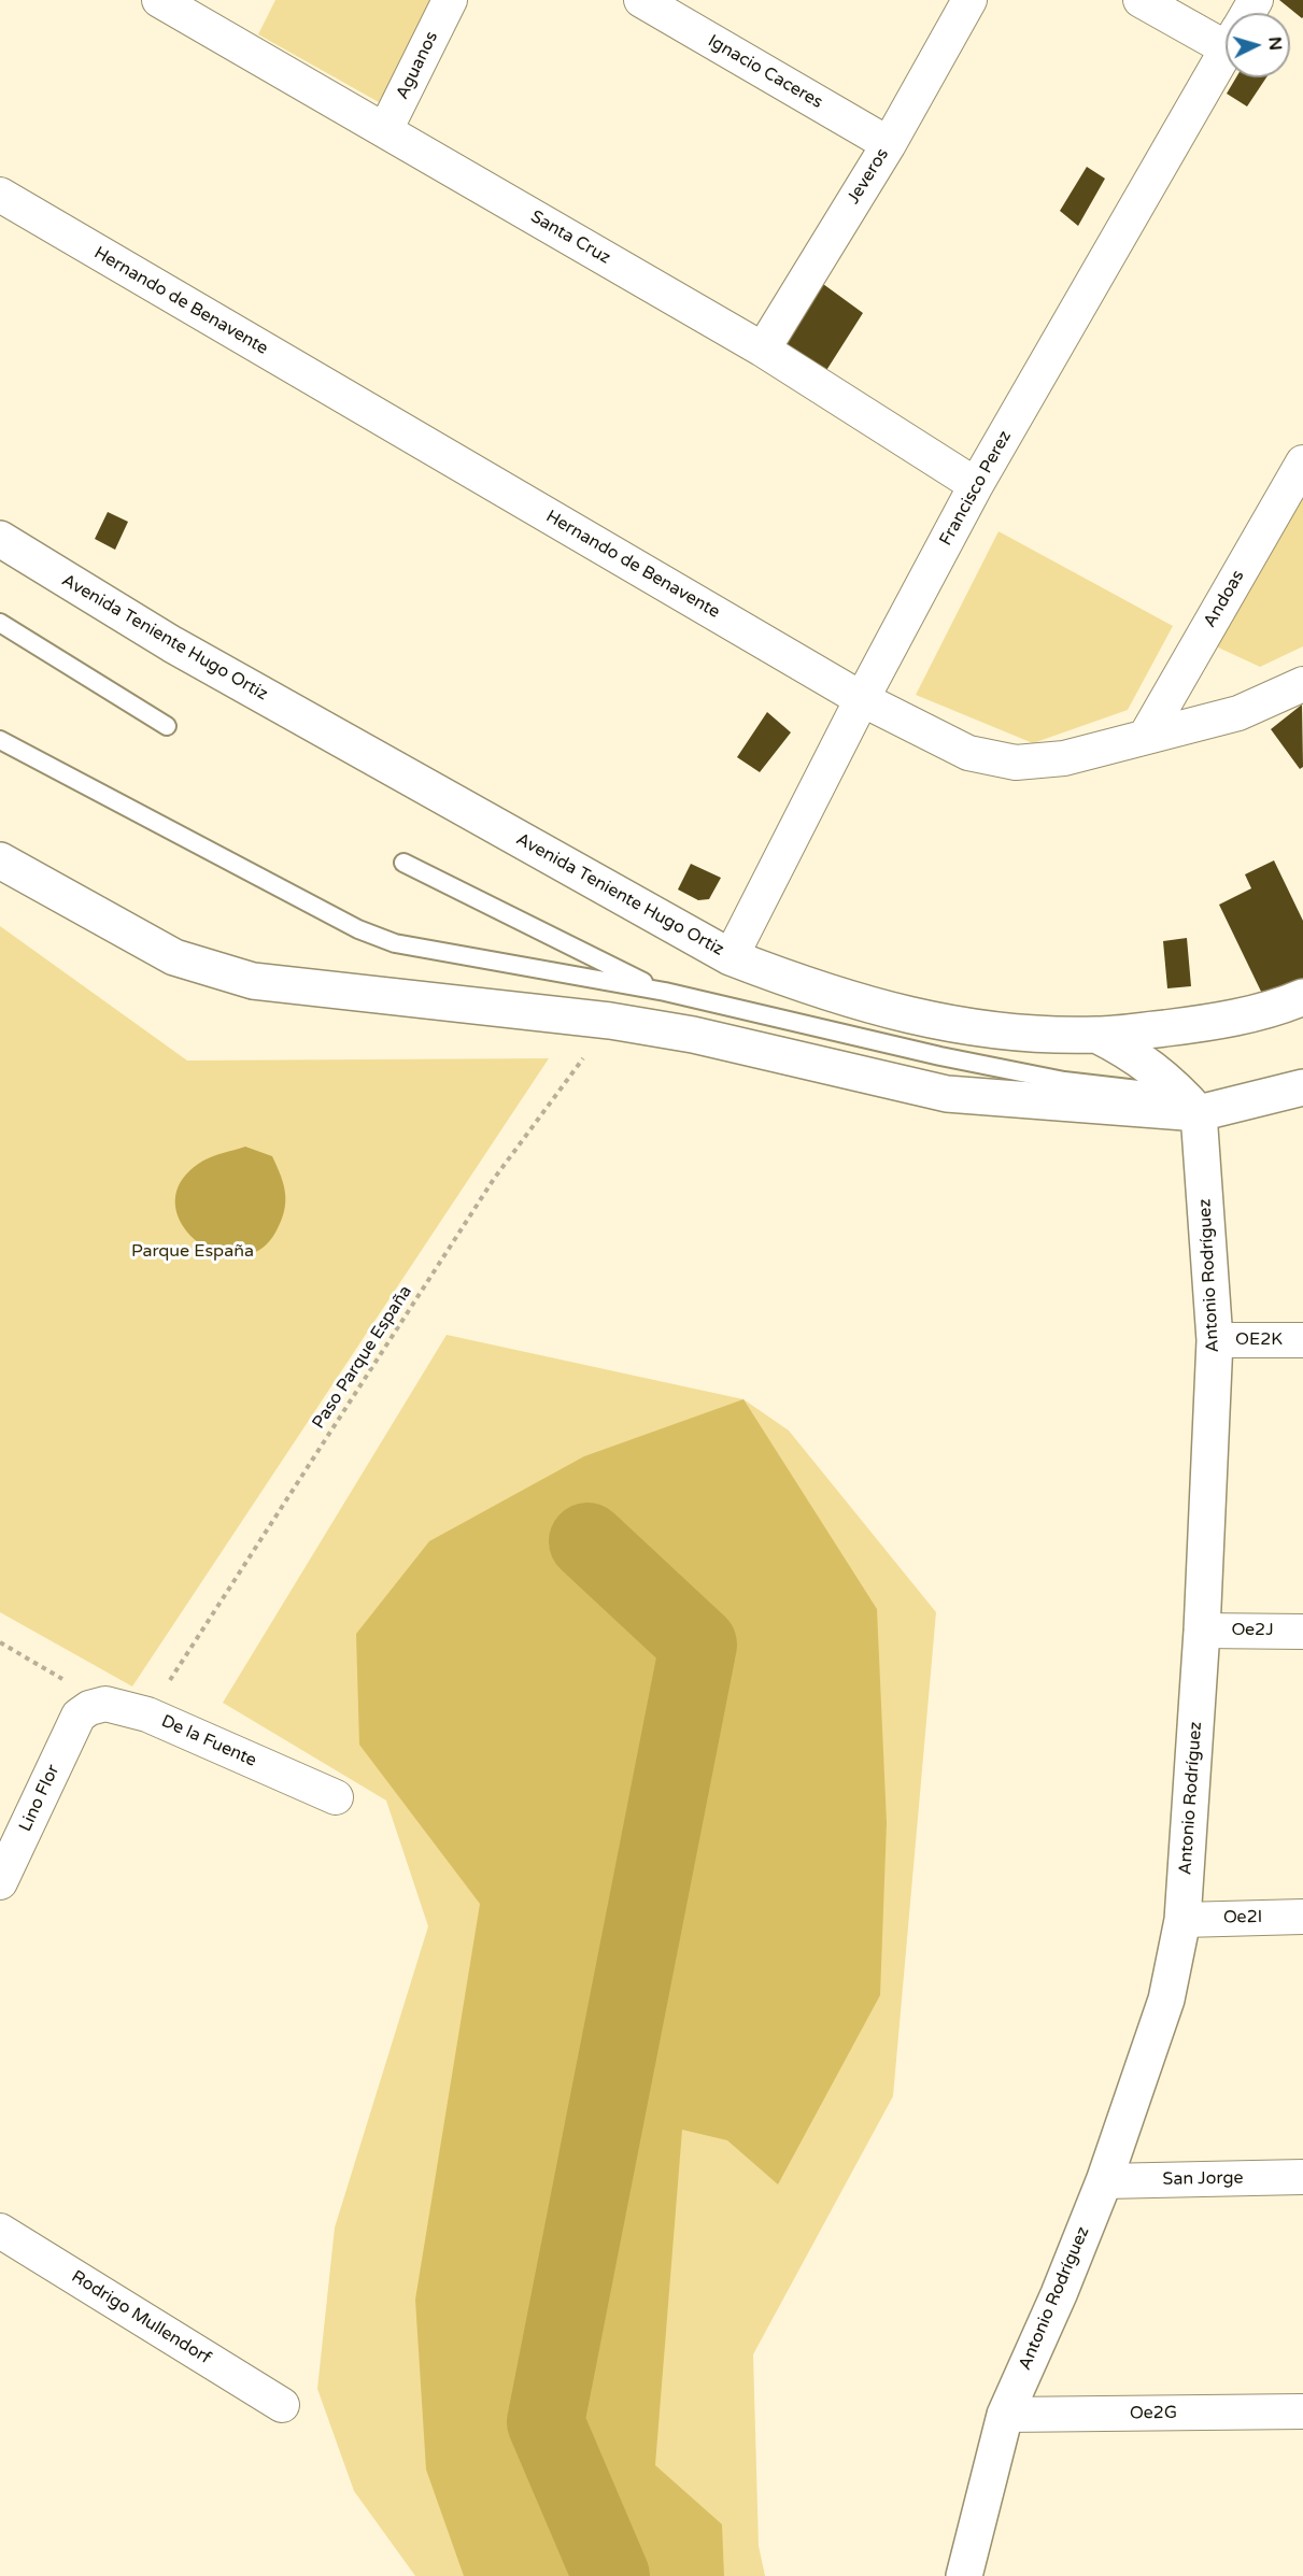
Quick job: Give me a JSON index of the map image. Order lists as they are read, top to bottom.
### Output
{
  "streets": {
    "main road": ["Avenida Teniente Hugo Ortiz", "Antonio Rodríguez"],
    "street": [
      "Aguanos",
      "Ignacio Caceres",
      "Jeveros",
      "Santa Cruz",
      "Hernando de Benavente",
      "Francisco Perez",
      "Andoas",
      "OE2K",
      "Oe2J",
      "De la Fuente",
      "Lino Flor",
      "Oe2I",
      "San Jorge",
      "Rodrigo Mullendorf",
      "Oe2G"
    ],
    "path": ["Paso Parque España"]
  },
  "crossings": [
    ["Aguanos", "Santa Cruz"],
    ["Ignacio Caceres", "Jeveros"],
    ["Jeveros", "Santa Cruz"],
    ["Santa Cruz", "Francisco Perez"],
    ["Hernando de Benavente", "Francisco Perez"],
    ["Hernando de Benavente", "Andoas"],
    ["Francisco Perez", "Avenida Teniente Hugo Ortiz"],
    ["Antonio Rodríguez", "OE2K"],
    ["Antonio Rodríguez", "Oe2J"],
    ["Antonio Rodríguez", "Oe2I"],
    ["Antonio Rodríguez", "San Jorge"],
    ["Antonio Rodríguez", "Oe2G"],
    ["Paso Parque España", "De la Fuente"],
    ["De la Fuente", "Lino Flor"]
  ],
  "parks": ["Parque España"],
  "north": "right"
}
